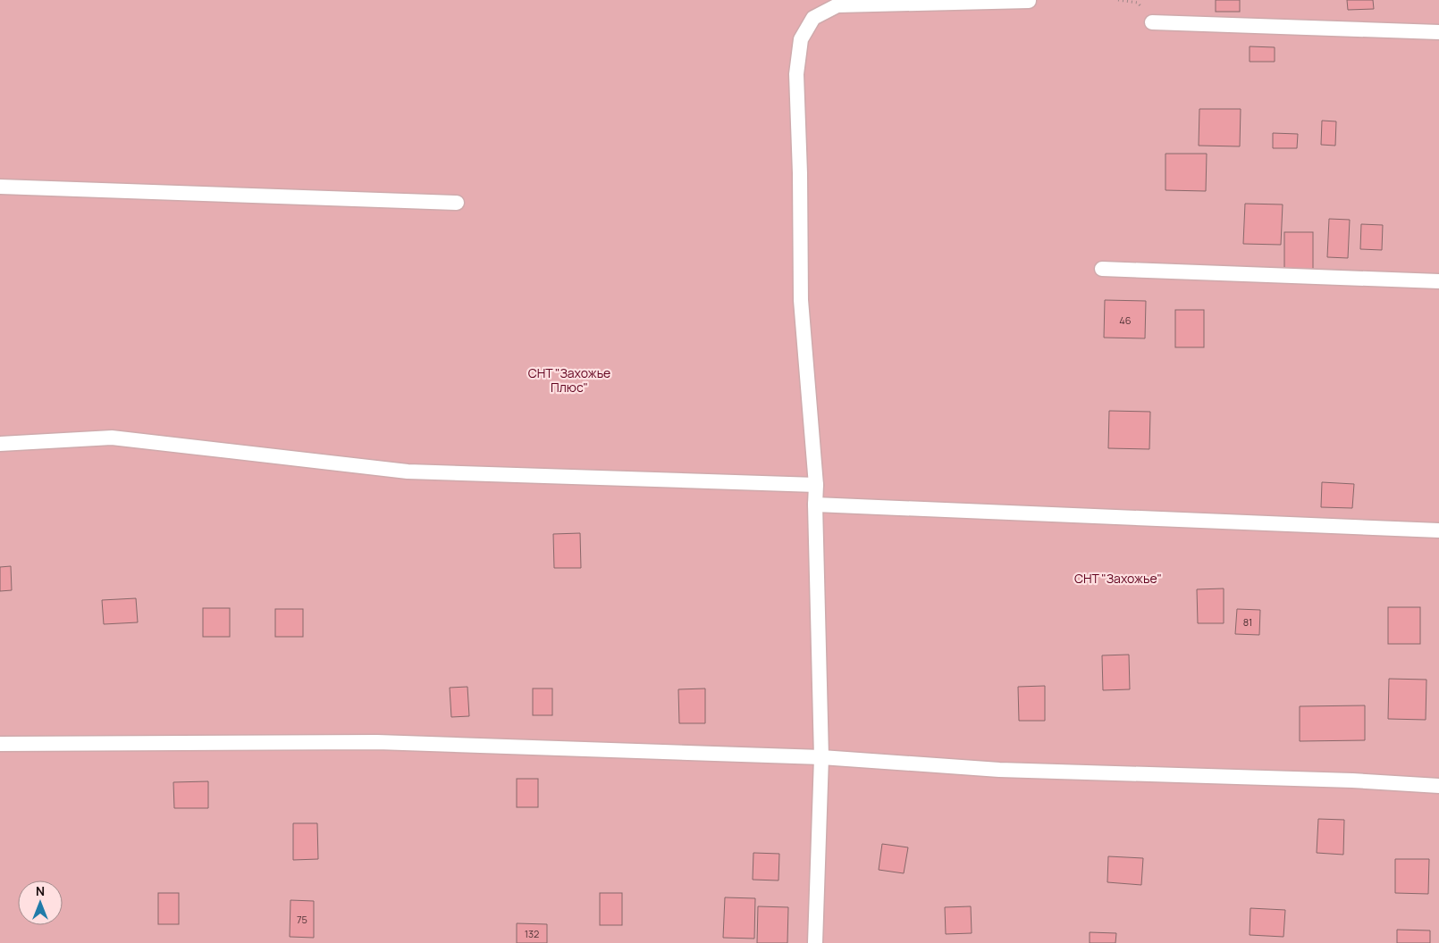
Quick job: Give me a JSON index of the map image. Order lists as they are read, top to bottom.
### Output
{
  "parks": ["СНТ \"Захожье Плюс\"", "СНТ \"Захожье\""],
  "house_numbers": [
    "46",
    "81",
    "75",
    "132"
  ],
  "north": "top"
}
